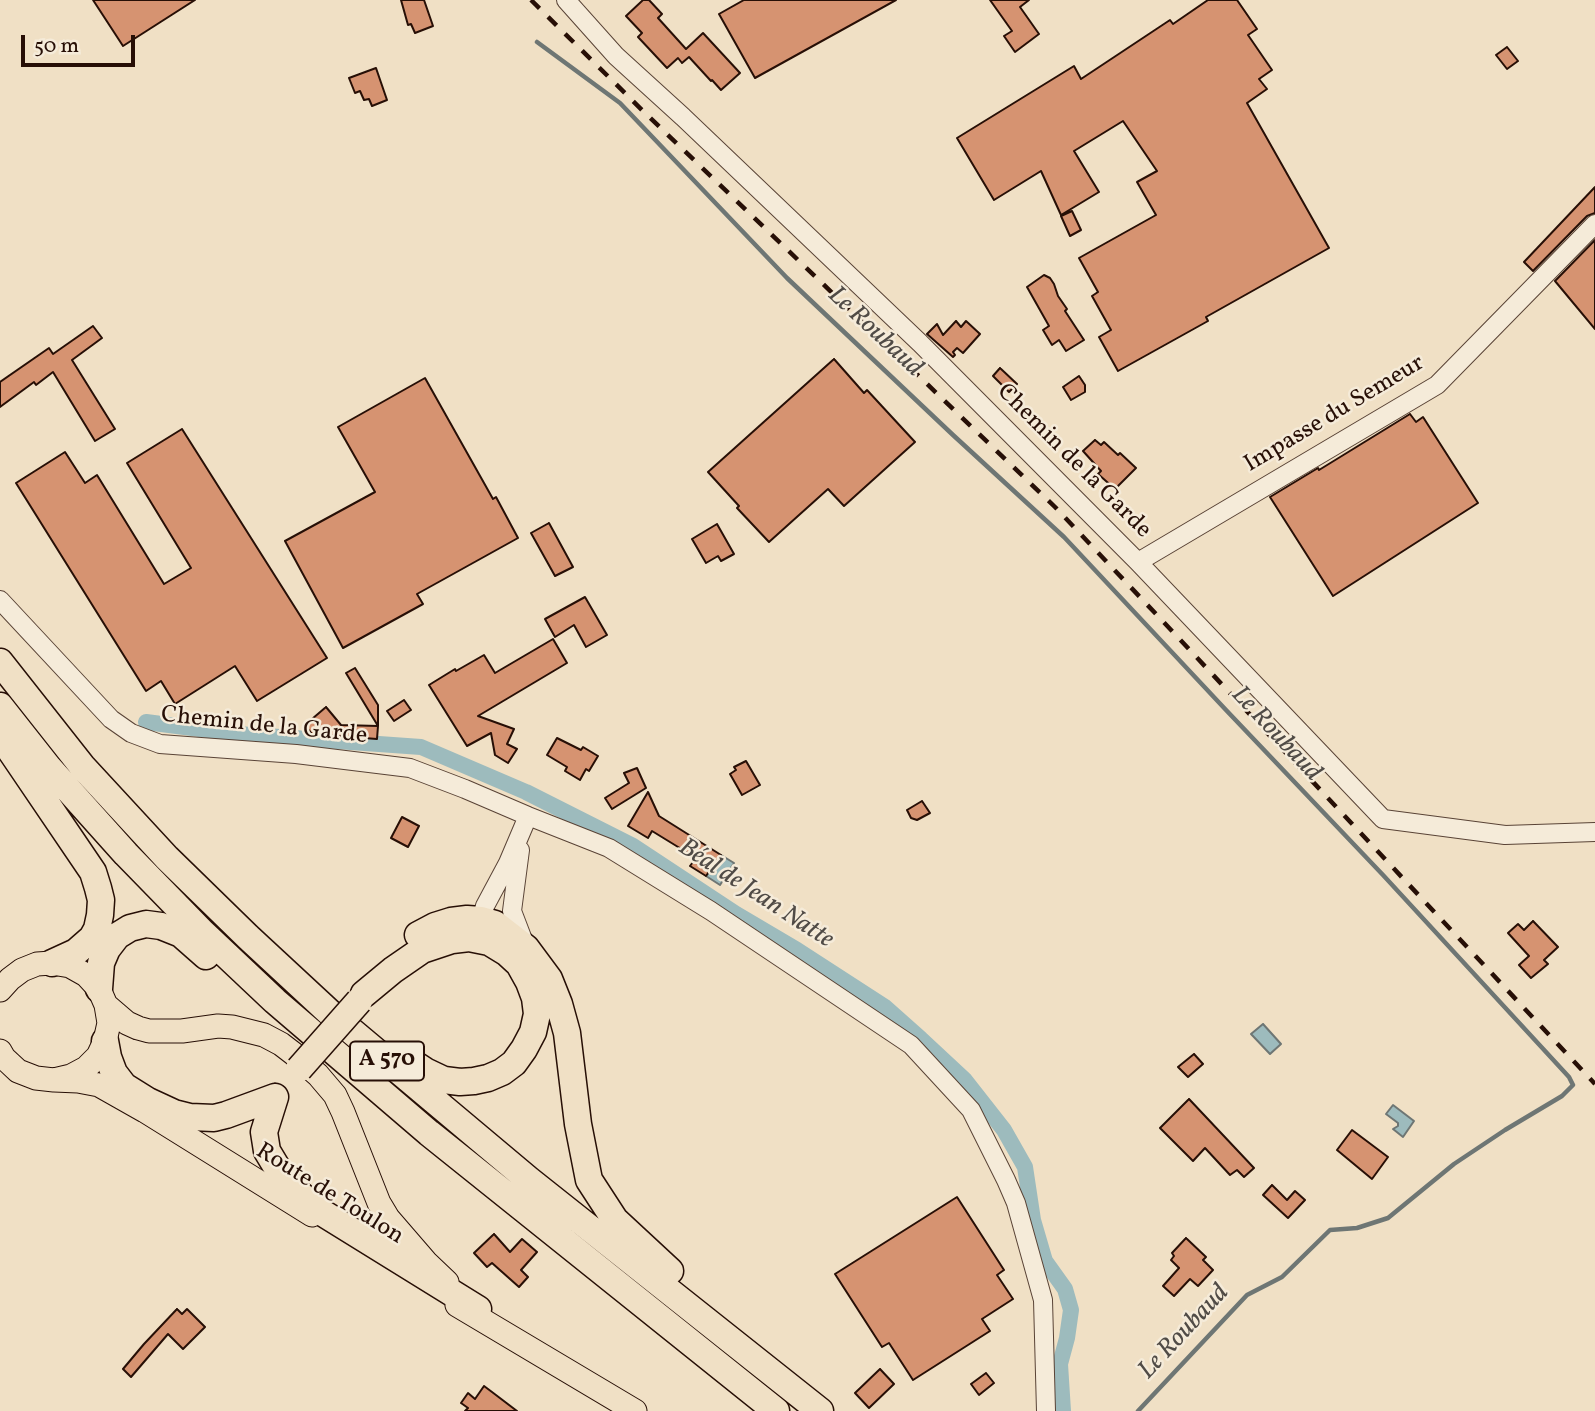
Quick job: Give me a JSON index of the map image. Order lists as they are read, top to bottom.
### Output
{
  "streets": {
    "highway": ["A 570"],
    "main road": ["Route de Toulon"],
    "street": ["Impasse du Semeur", "Chemin de la Garde"]
  },
  "crossings": [
    ["Impasse du Semeur", "Chemin de la Garde"]
  ],
  "water": ["Le Roubaud", "Béal de Jean Natte"],
  "scale_bar": "50 m"
}
